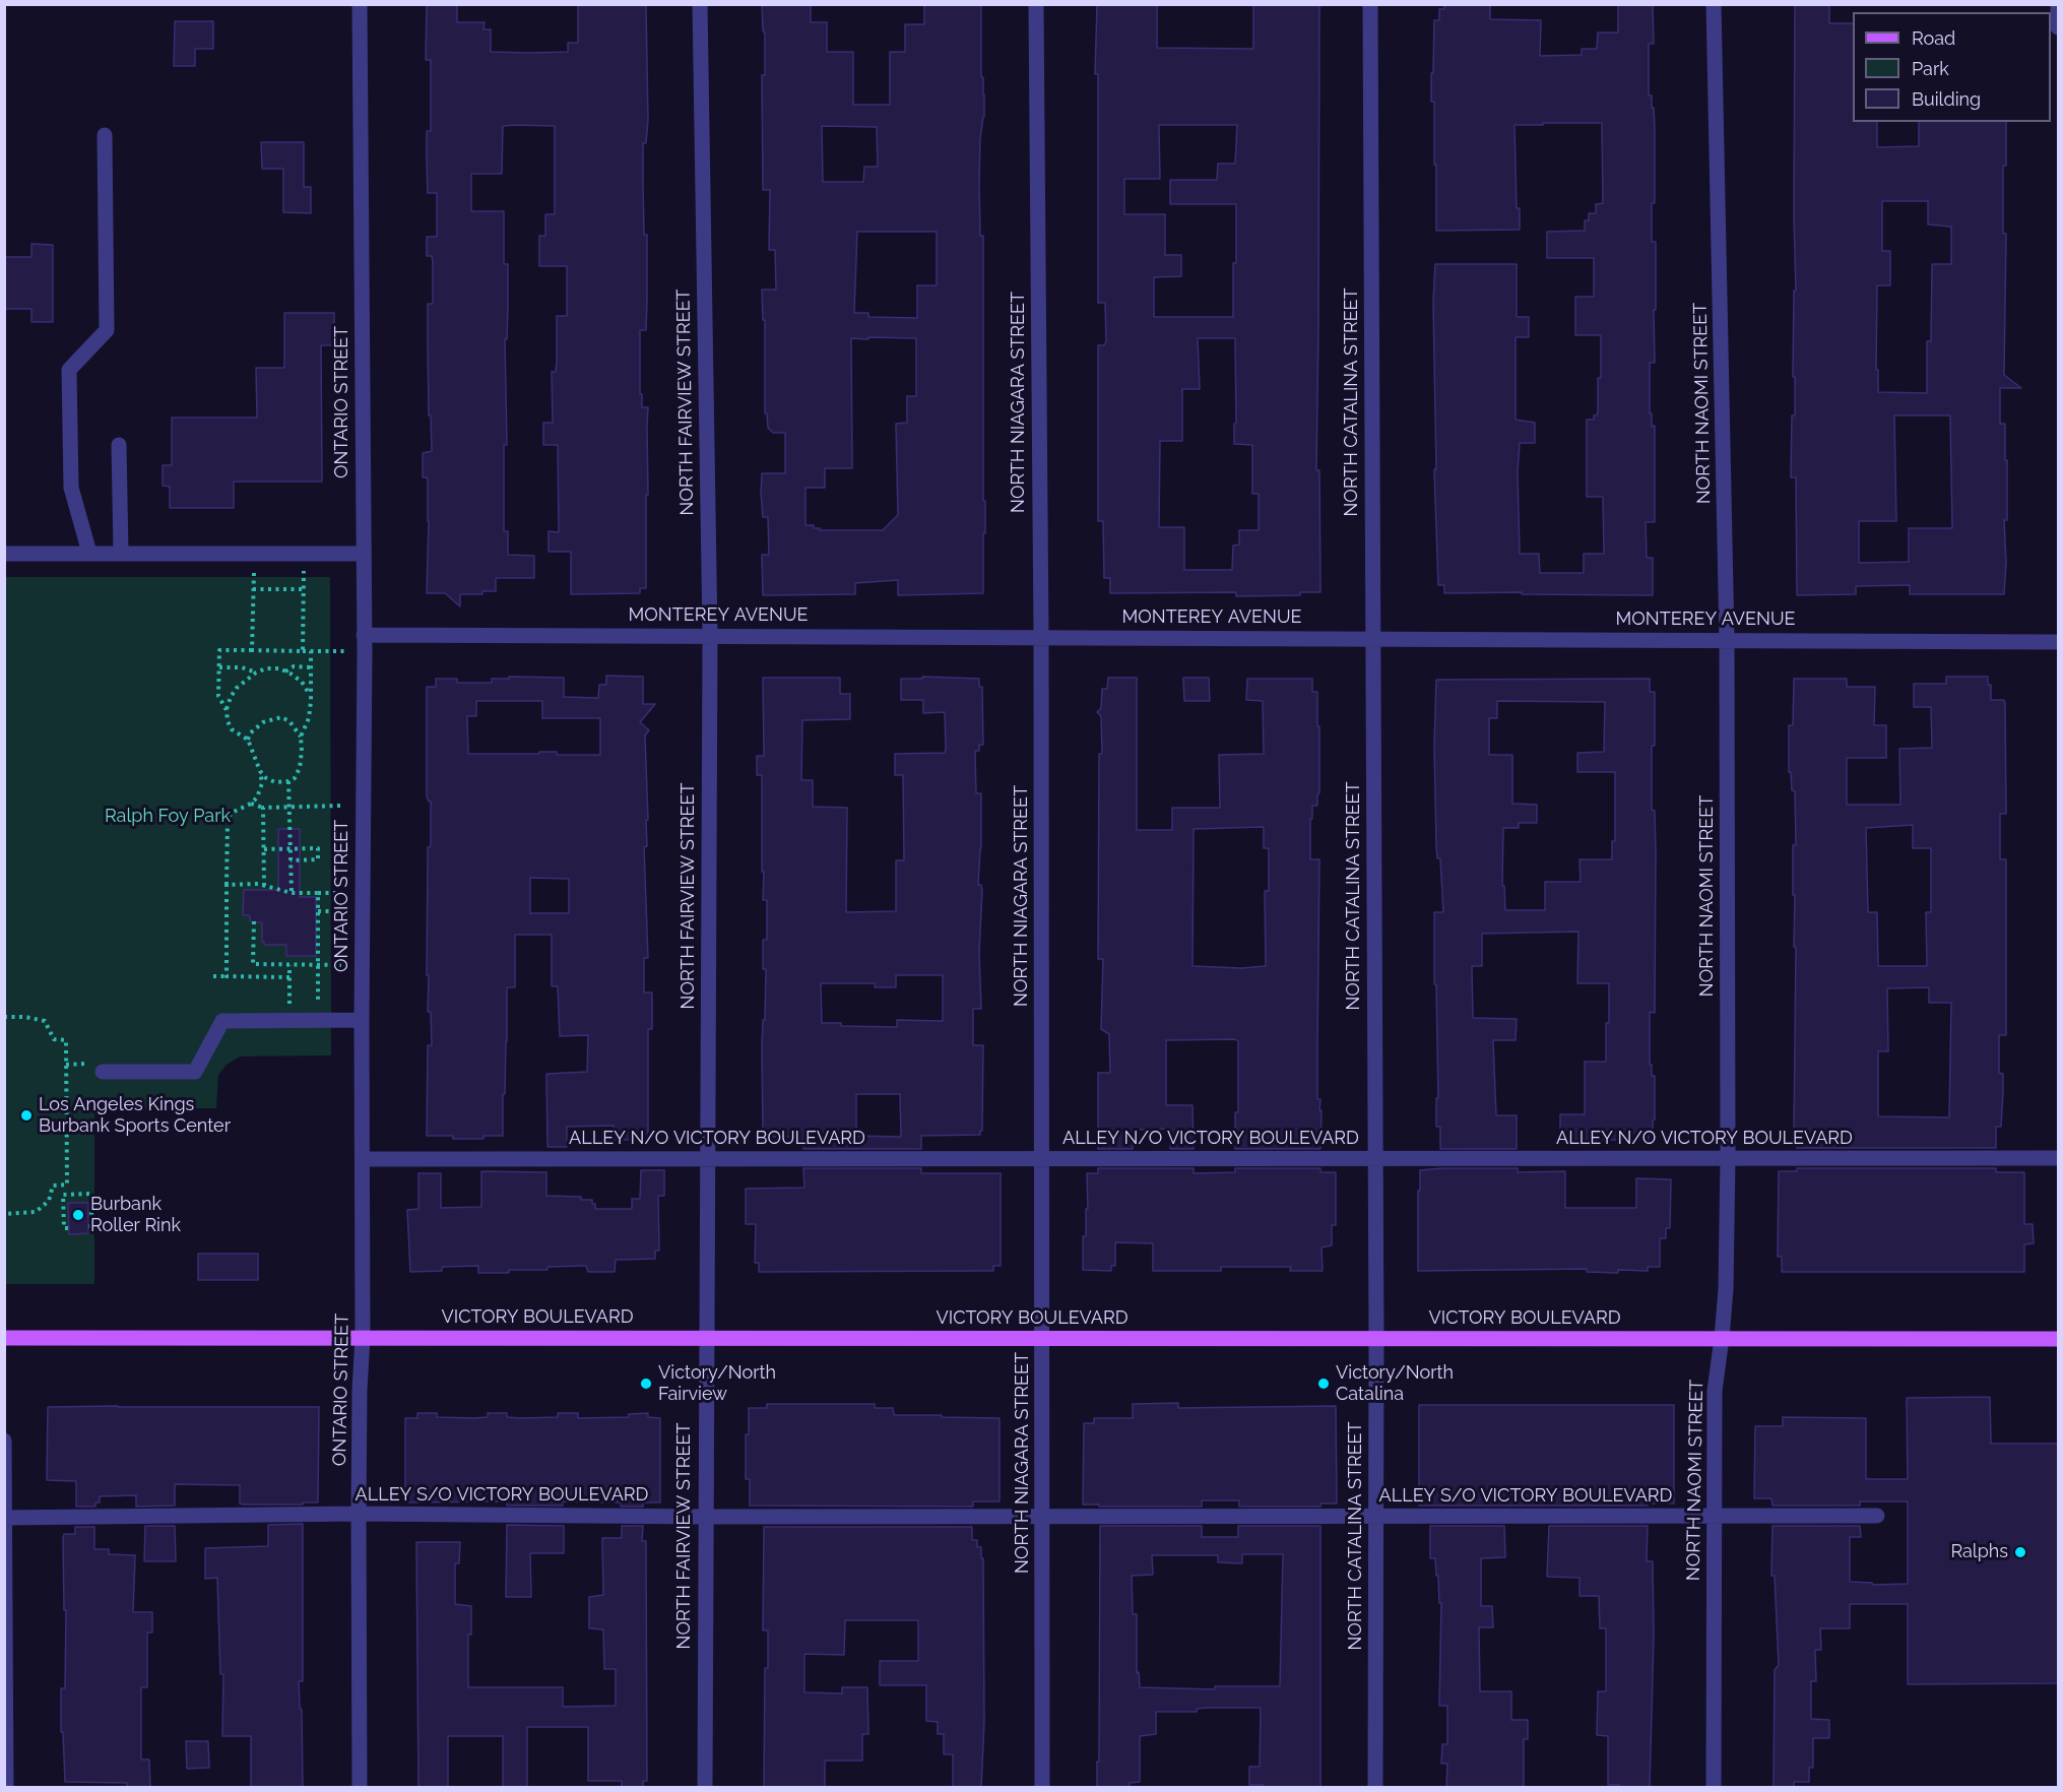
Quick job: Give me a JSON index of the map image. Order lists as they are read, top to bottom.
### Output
{
  "streets": {
    "main road": ["VICTORY BOULEVARD"],
    "street": [
      "ONTARIO STREET",
      "NORTH FAIRVIEW STREET",
      "NORTH NIAGARA STREET",
      "NORTH CATALINA STREET",
      "NORTH NAOMI STREET",
      "MONTEREY AVENUE",
      "ALLEY N/O VICTORY BOULEVARD",
      "ALLEY S/O VICTORY BOULEVARD"
    ]
  },
  "crossings": [
    ["ONTARIO STREET", "MONTEREY AVENUE"],
    ["ONTARIO STREET", "ALLEY N/O VICTORY BOULEVARD"],
    ["ONTARIO STREET", "VICTORY BOULEVARD"],
    ["ONTARIO STREET", "ALLEY S/O VICTORY BOULEVARD"],
    ["NORTH FAIRVIEW STREET", "MONTEREY AVENUE"],
    ["NORTH FAIRVIEW STREET", "ALLEY N/O VICTORY BOULEVARD"],
    ["NORTH FAIRVIEW STREET", "VICTORY BOULEVARD"],
    ["NORTH FAIRVIEW STREET", "ALLEY S/O VICTORY BOULEVARD"],
    ["NORTH NIAGARA STREET", "MONTEREY AVENUE"],
    ["NORTH NIAGARA STREET", "ALLEY N/O VICTORY BOULEVARD"],
    ["NORTH NIAGARA STREET", "VICTORY BOULEVARD"],
    ["NORTH NIAGARA STREET", "ALLEY S/O VICTORY BOULEVARD"],
    ["NORTH CATALINA STREET", "MONTEREY AVENUE"],
    ["NORTH CATALINA STREET", "ALLEY N/O VICTORY BOULEVARD"],
    ["NORTH CATALINA STREET", "VICTORY BOULEVARD"],
    ["NORTH CATALINA STREET", "ALLEY S/O VICTORY BOULEVARD"],
    ["NORTH NAOMI STREET", "MONTEREY AVENUE"],
    ["NORTH NAOMI STREET", "ALLEY N/O VICTORY BOULEVARD"],
    ["NORTH NAOMI STREET", "VICTORY BOULEVARD"],
    ["NORTH NAOMI STREET", "ALLEY S/O VICTORY BOULEVARD"]
  ],
  "parks": ["Ralph Foy Park"],
  "places": [
    "Los Angeles Kings Burbank Sports Center",
    "Burbank Roller Rink",
    "Victory/North Fairview",
    "Victory/North Catalina",
    "Ralphs"
  ],
  "legend": ["Road", "Park", "Building"]
}
